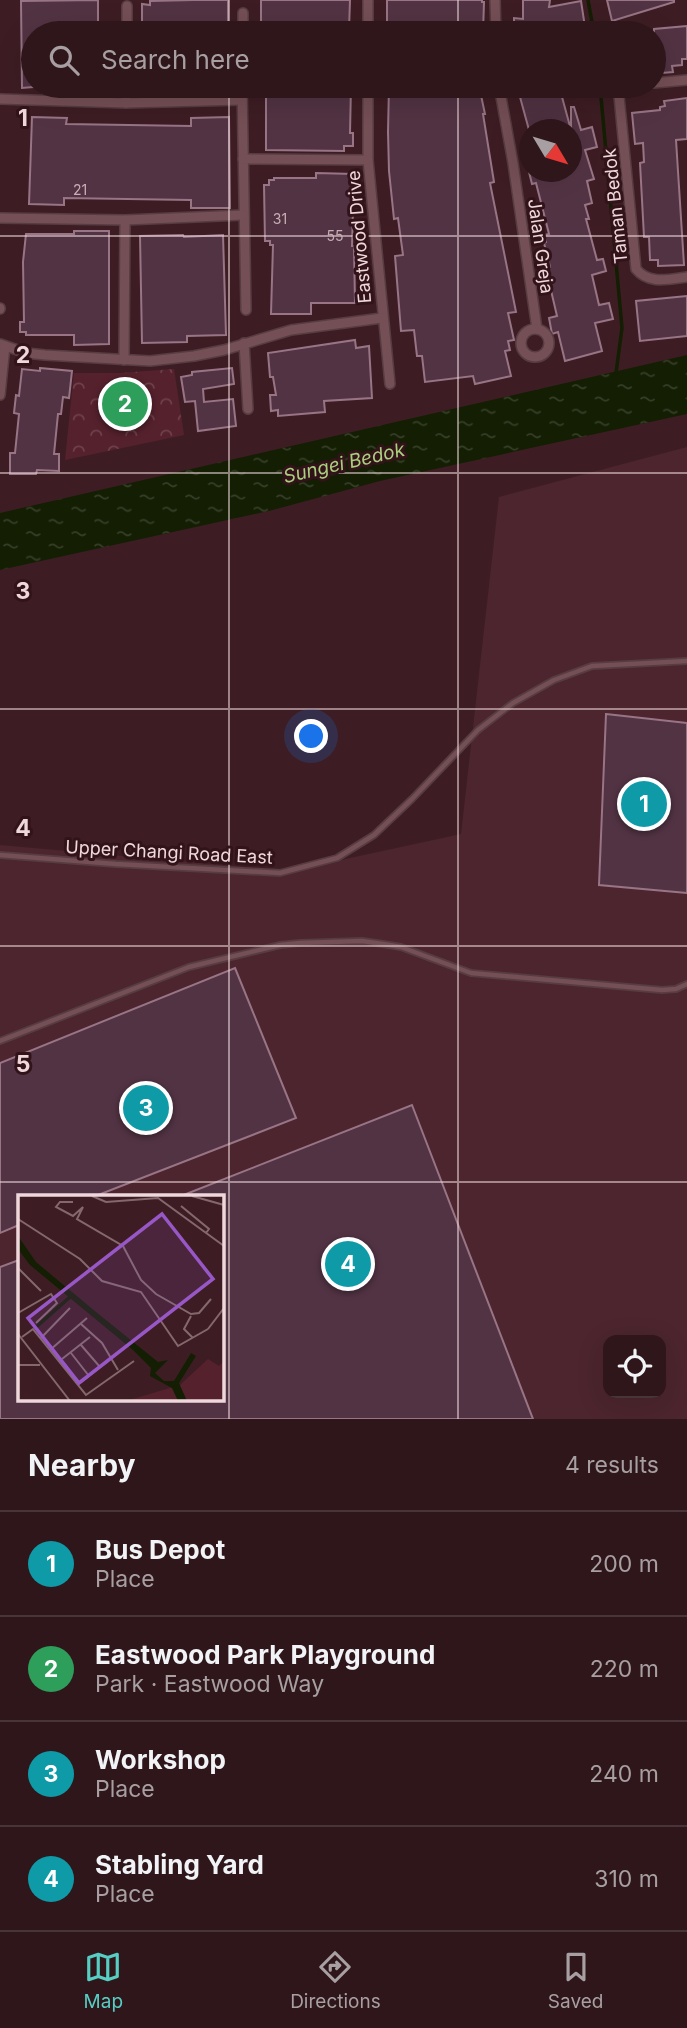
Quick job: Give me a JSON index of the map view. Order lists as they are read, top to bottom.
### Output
{
  "streets": {
    "street": ["Taman Bedok", "Eastwood Drive", "Jalan Greja"],
    "lane": ["Upper Changi Road East"]
  },
  "water": ["Sungei Bedok"],
  "house_numbers": ["21", "31", "55"],
  "north": "bottom right",
  "page": {
    "search": "Search here",
    "pins": [
      "2",
      "1",
      "3",
      "4"
    ],
    "heading": ["Nearby", "4 results"],
    "list": [
      {
        "mark": "1",
        "name": "Bus Depot",
        "note": "Place",
        "value": "200 m"
      },
      {
        "mark": "2",
        "name": "Eastwood Park Playground",
        "note": "Park · Eastwood Way",
        "value": "220 m"
      },
      {
        "mark": "3",
        "name": "Workshop",
        "note": "Place",
        "value": "240 m"
      },
      {
        "mark": "4",
        "name": "Stabling Yard",
        "note": "Place",
        "value": "310 m"
      }
    ],
    "nav": ["Map", "Directions", "Saved"]
  },
  "grid": {
    "rows": [
      "1",
      "2",
      "3",
      "4",
      "5"
    ]
  }
}
